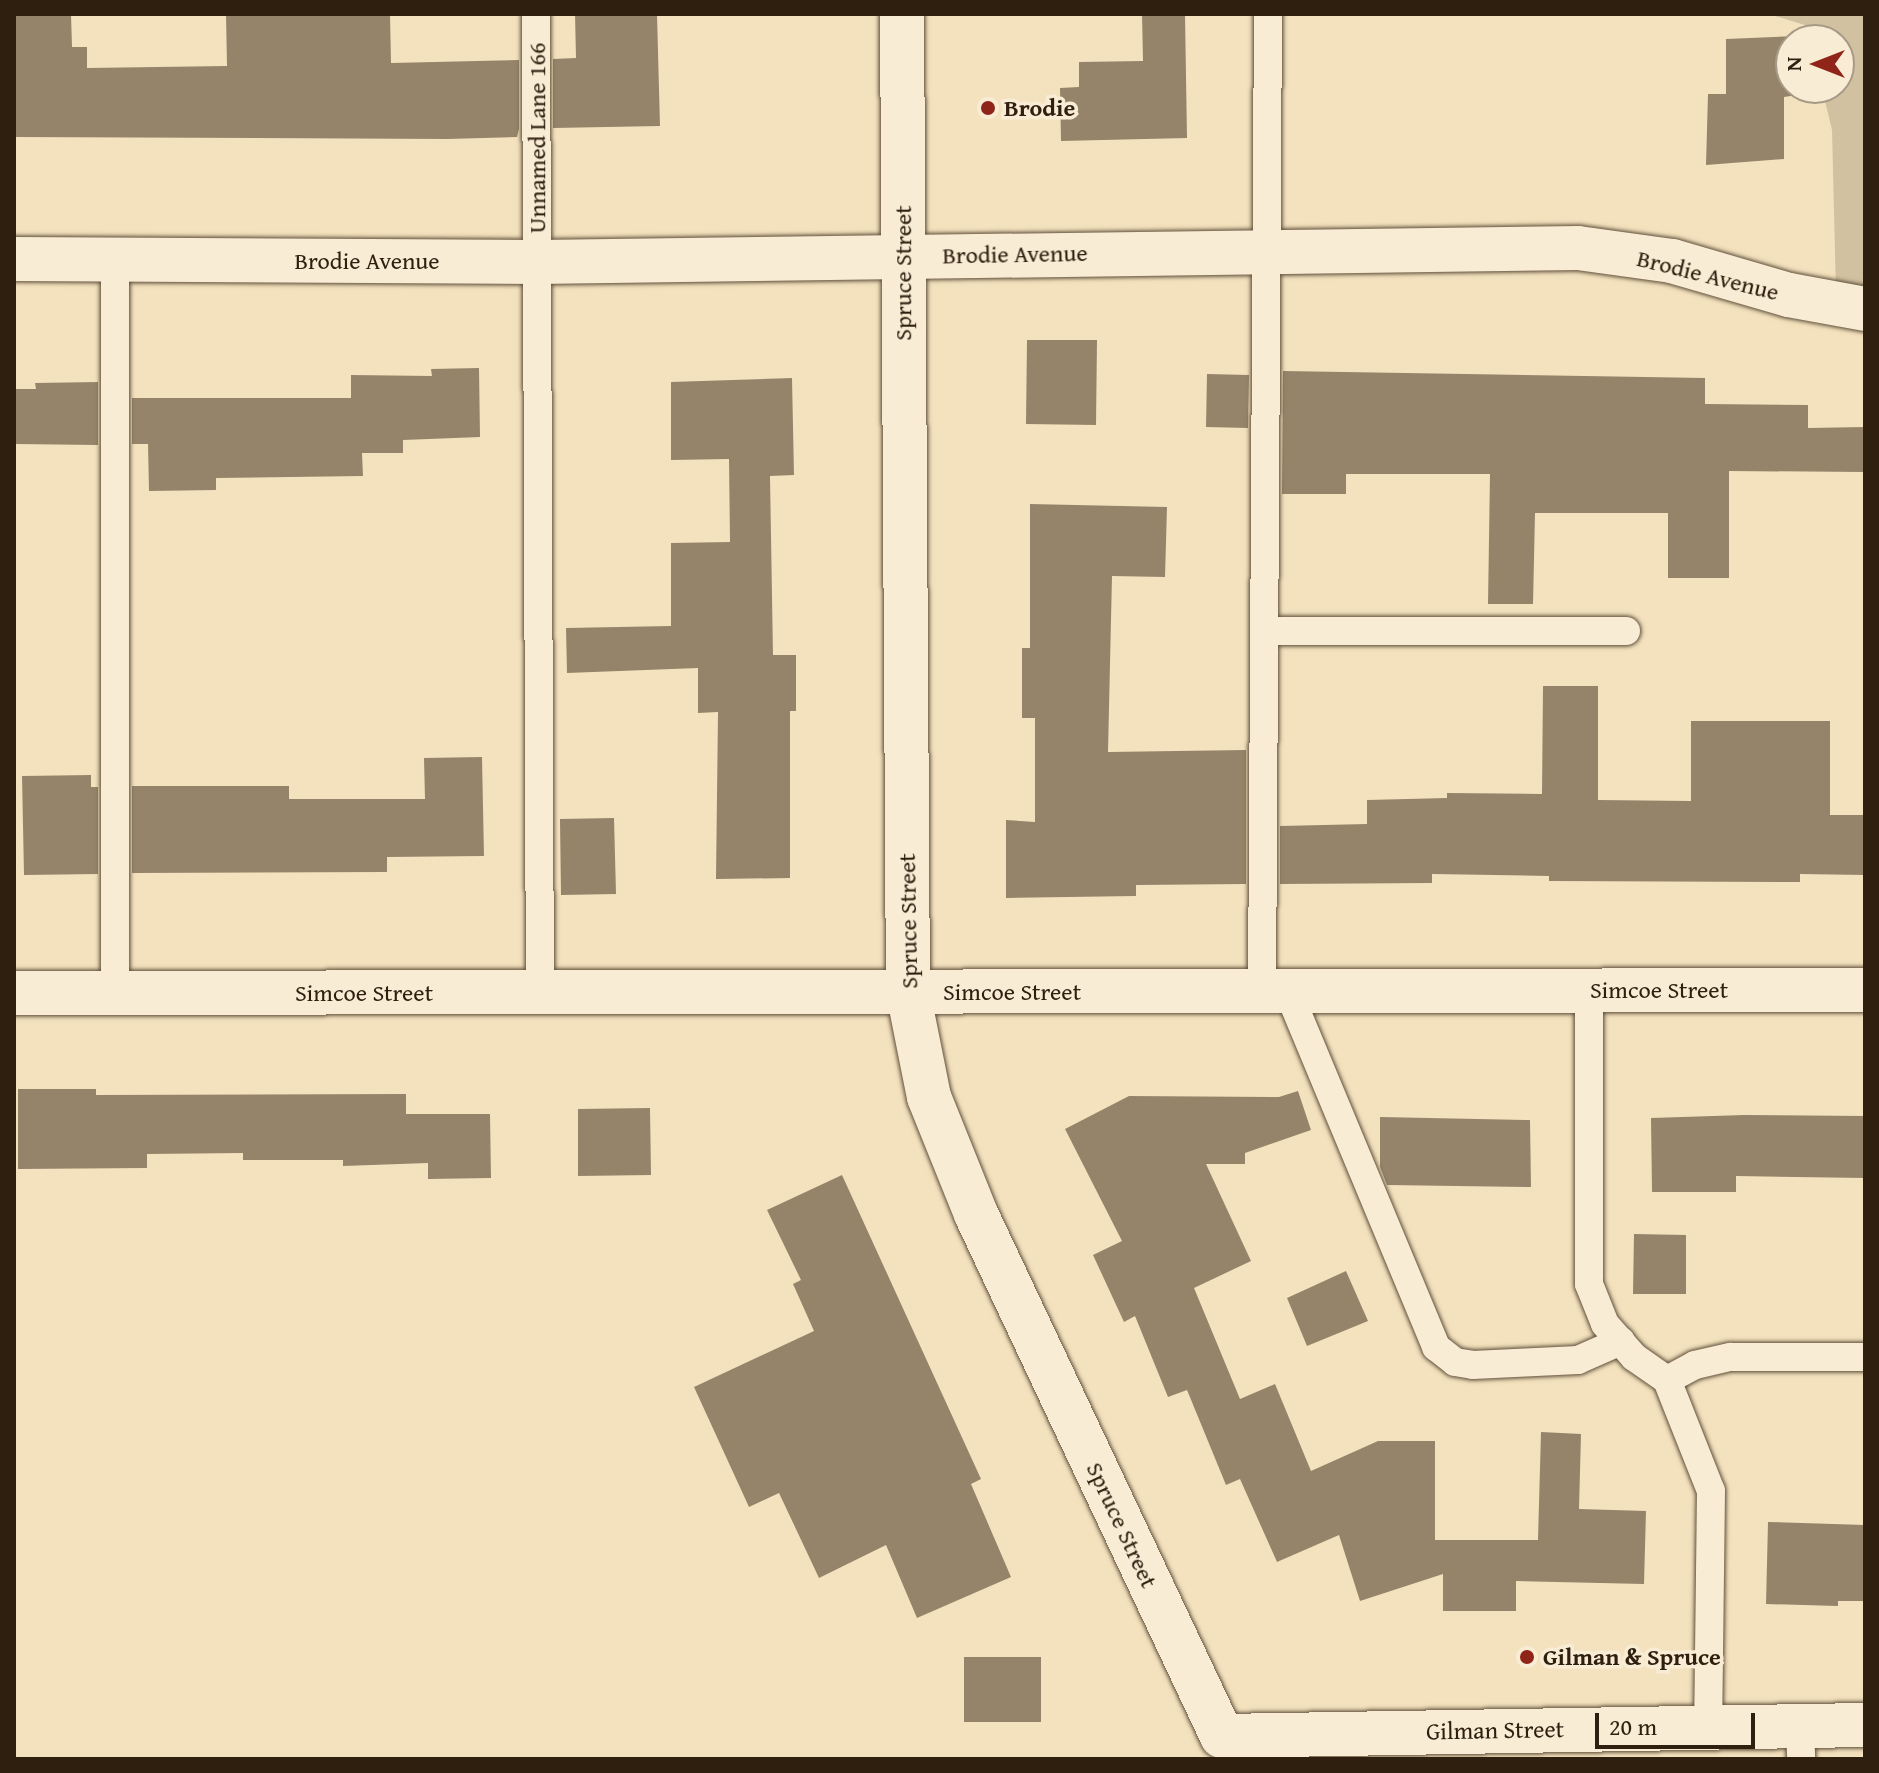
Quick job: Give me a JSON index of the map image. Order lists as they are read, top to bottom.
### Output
{
  "streets": {
    "street": [
      "Brodie Avenue",
      "Spruce Street",
      "Simcoe Street",
      "Gilman Street"
    ],
    "lane": ["Unnamed Lane 166"]
  },
  "crossings": [
    ["Unnamed Lane 166", "Brodie Avenue"],
    ["Unnamed Lane 166", "Simcoe Street"],
    ["Brodie Avenue", "Spruce Street"],
    ["Spruce Street", "Simcoe Street"],
    ["Spruce Street", "Gilman Street"]
  ],
  "places": ["Brodie", "Gilman & Spruce"],
  "scale_bar": "20 m",
  "north": "left"
}
